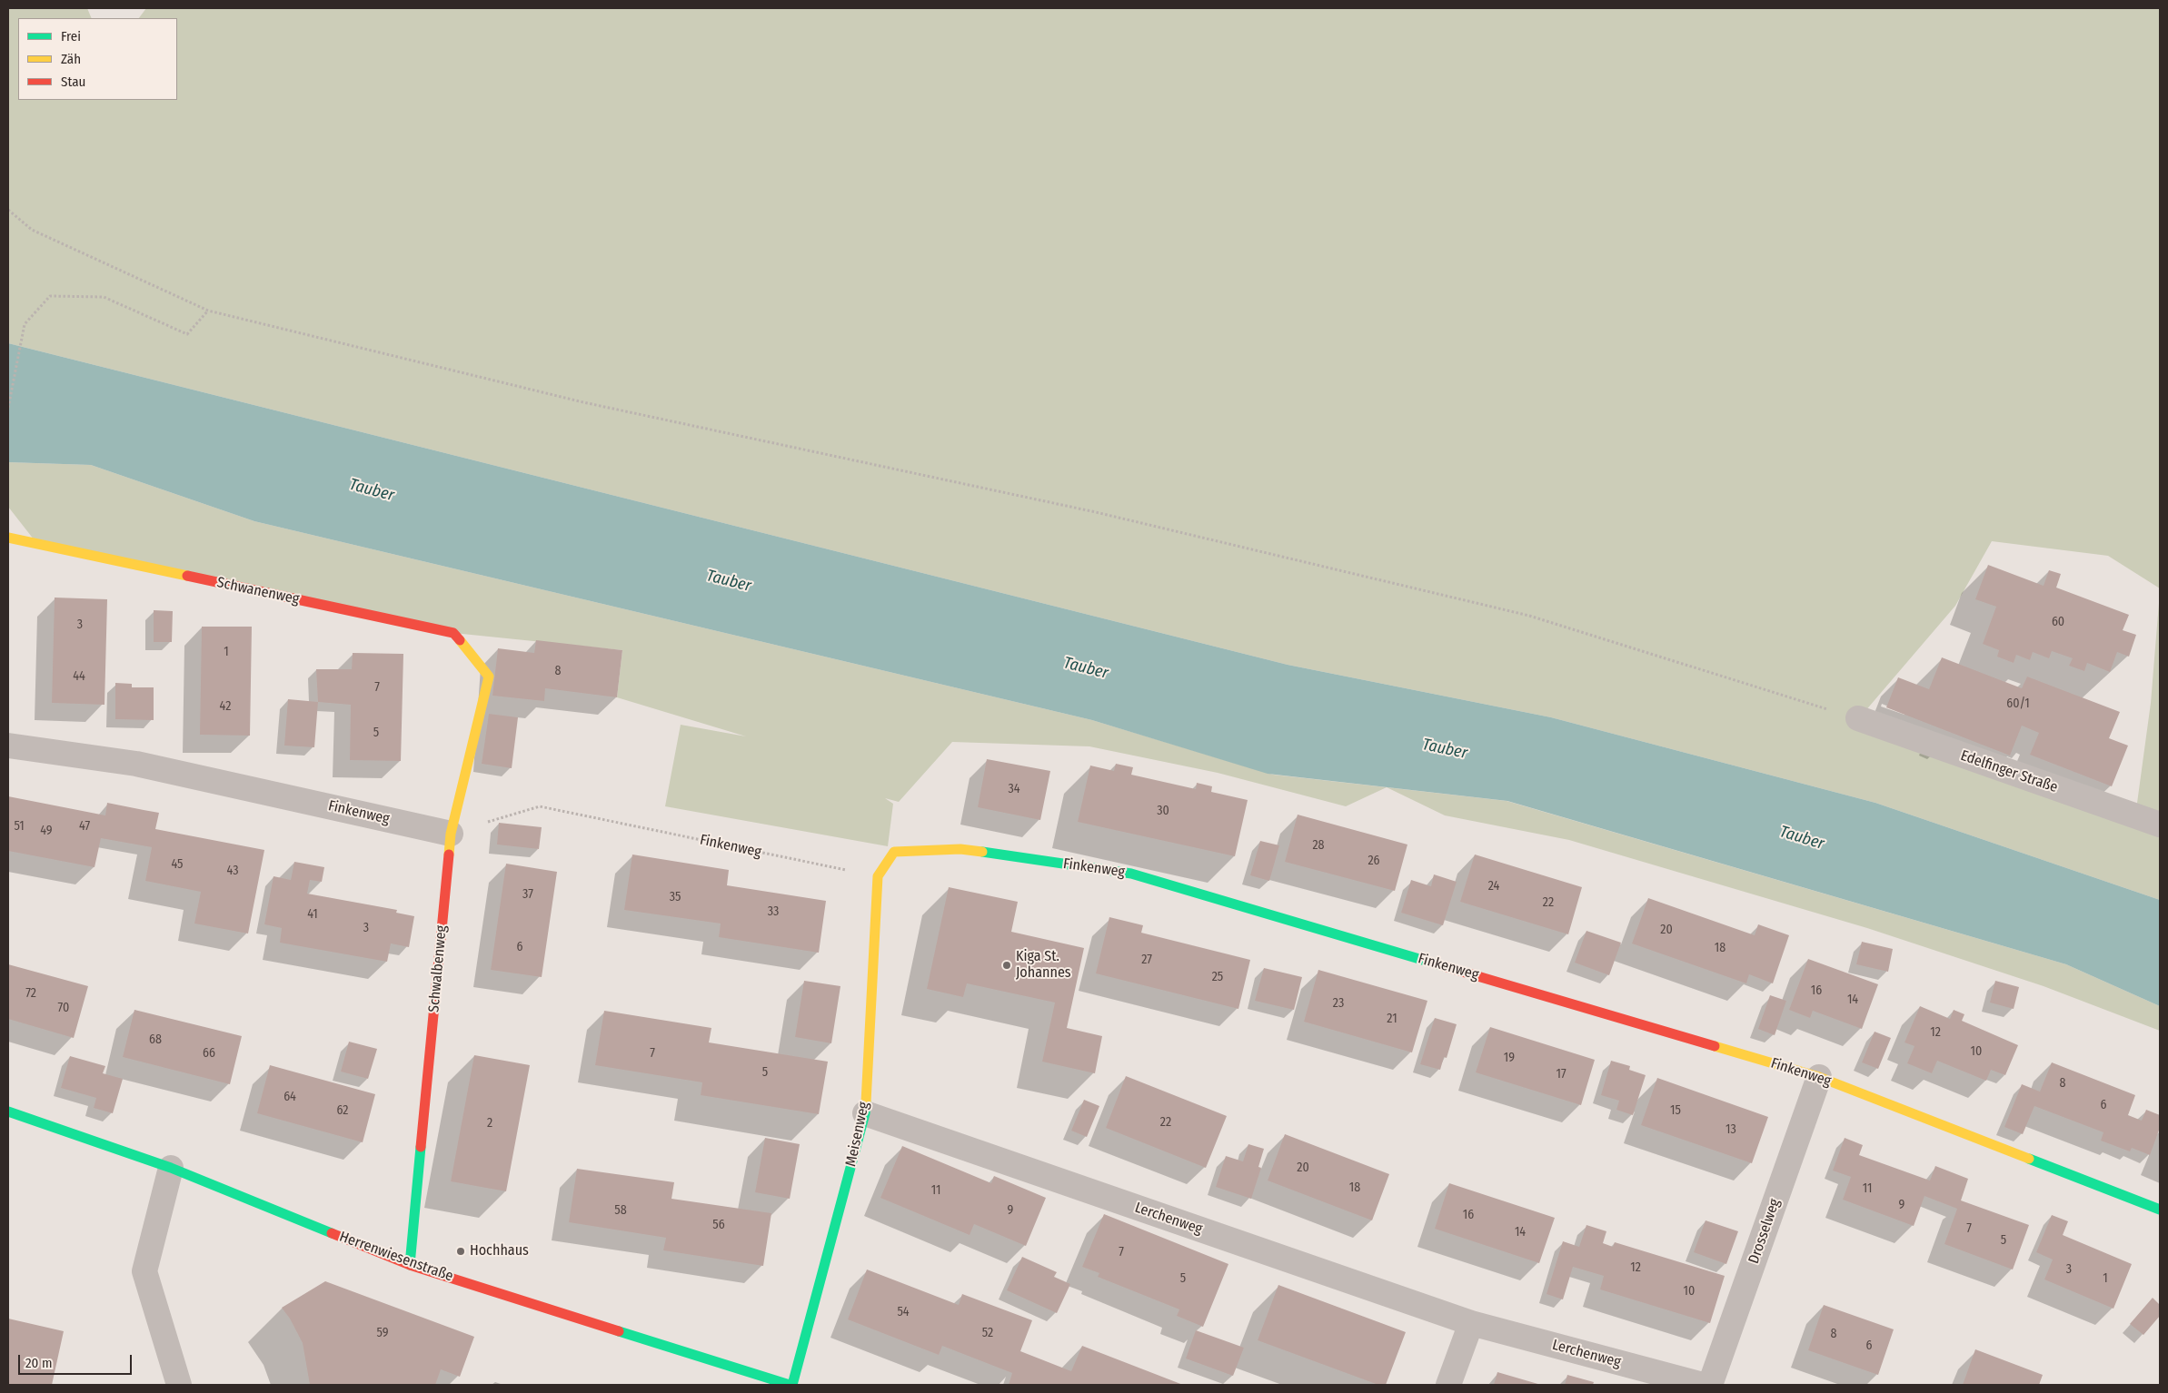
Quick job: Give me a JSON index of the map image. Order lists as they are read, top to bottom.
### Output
{
  "streets": {
    "street": [
      "Schwanenweg",
      "Edelfinger Straße",
      "Finkenweg",
      "Schwalbenweg",
      "Meisenweg",
      "Lerchenweg",
      "Drosselweg",
      "Herrenwiesenstraße"
    ]
  },
  "crossings": [
    ["Schwanenweg", "Schwalbenweg"],
    ["Finkenweg", "Schwalbenweg"],
    ["Finkenweg", "Meisenweg"],
    ["Finkenweg", "Drosselweg"],
    ["Schwalbenweg", "Herrenwiesenstraße"],
    ["Meisenweg", "Lerchenweg"],
    ["Meisenweg", "Herrenwiesenstraße"]
  ],
  "water": ["Tauber"],
  "places": ["Kiga St. Johannes", "Hochhaus"],
  "house_numbers": [
    "60",
    "3",
    "1",
    "8",
    "44",
    "7",
    "60/1",
    "42",
    "5",
    "34",
    "30",
    "51",
    "47",
    "49",
    "28",
    "26",
    "45",
    "43",
    "24",
    "37",
    "35",
    "22",
    "33",
    "41",
    "3",
    "20",
    "6",
    "18",
    "27",
    "25",
    "16",
    "72",
    "14",
    "23",
    "70",
    "21",
    "12",
    "68",
    "10",
    "66",
    "7",
    "19",
    "5",
    "17",
    "8",
    "64",
    "6",
    "62",
    "15",
    "22",
    "2",
    "13",
    "20",
    "18",
    "11",
    "11",
    "9",
    "58",
    "9",
    "16",
    "56",
    "7",
    "14",
    "5",
    "7",
    "12",
    "3",
    "5",
    "1",
    "10",
    "54",
    "59",
    "52",
    "8",
    "6"
  ],
  "legend": ["Frei", "Zäh", "Stau"],
  "scale_bar": "20 m"
}
